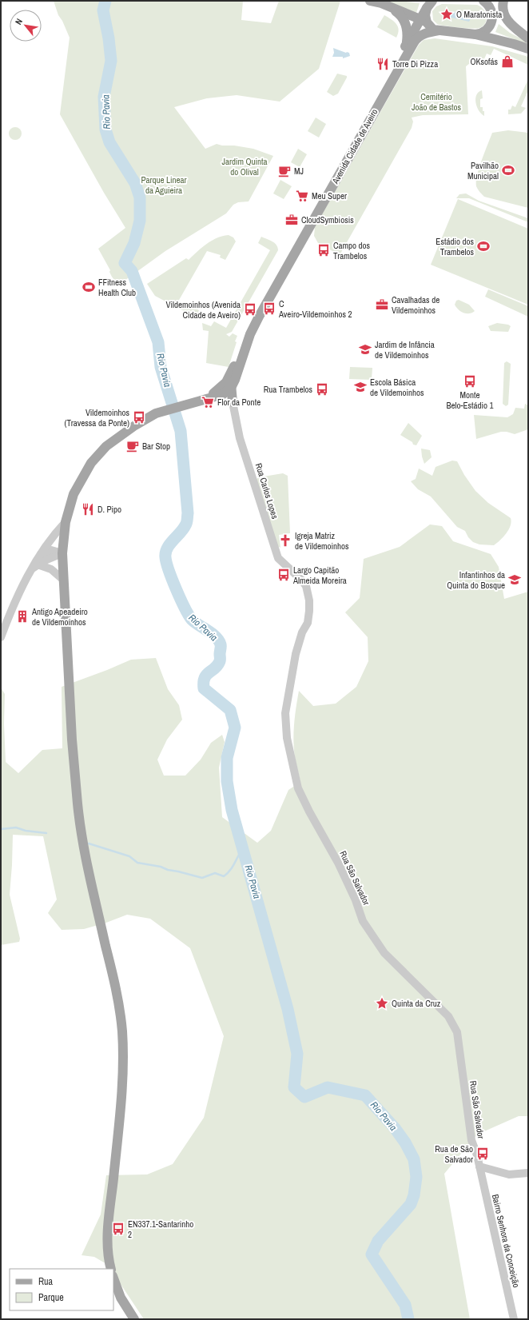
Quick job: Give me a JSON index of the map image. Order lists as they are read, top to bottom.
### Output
{
  "streets": {
    "main road": ["Avenida Cidade de Aveiro"],
    "street": ["Rua Carlos Lopes", "Rua São Salvador", "Bairro Senhora da Conceição"]
  },
  "crossings": [
    ["Avenida Cidade de Aveiro", "Rua Carlos Lopes"],
    ["Rua Carlos Lopes", "Rua São Salvador"],
    ["Rua São Salvador", "Bairro Senhora da Conceição"]
  ],
  "water": ["Rio Pavia"],
  "parks": ["Cemitério João de Bastos", "Jardim Quinta do Olival", "Parque Linear da Aguieira"],
  "places": {
    "place": ["O Maratonista", "Quinta da Cruz"],
    "shop": ["OKsofás"],
    "restaurant": ["Torre Di Pizza", "D. Pipo"],
    "sports": ["Pavilhão Municipal", "Estádio dos Trambelos", "FFitness Health Club"],
    "cafe": ["MJ", "Bar Stop"],
    "supermarket": ["Meu Super", "Flor da Ponte"],
    "office": ["CloudSymbiosis", "Cavalhadas de Vildemoinhos"],
    "bus stop": [
      "Campo dos Trambelos",
      "C Aveiro-Vildemoinhos 2",
      "Vildemoinhos (Avenida Cidade de Aveiro)",
      "Monte Belo-Estádio 1",
      "Rua Trambelos",
      "Vildemoinhos (Travessa da Ponte)",
      "Largo Capitão Almeida Moreira",
      "Rua de São Salvador",
      "EN337.1-Santarinho 2"
    ],
    "school or university": ["Jardim de Infância de Vildemoinhos", "Escola Básica de Vildemoinhos", "Infantinhos da Quinta do Bosque"],
    "church": ["Igreja Matriz de Vildemoinhos"],
    "building": ["Antigo Apeadeiro de Vildemoínhos"]
  },
  "legend": ["Rua", "Parque"],
  "north": "top left"
}
